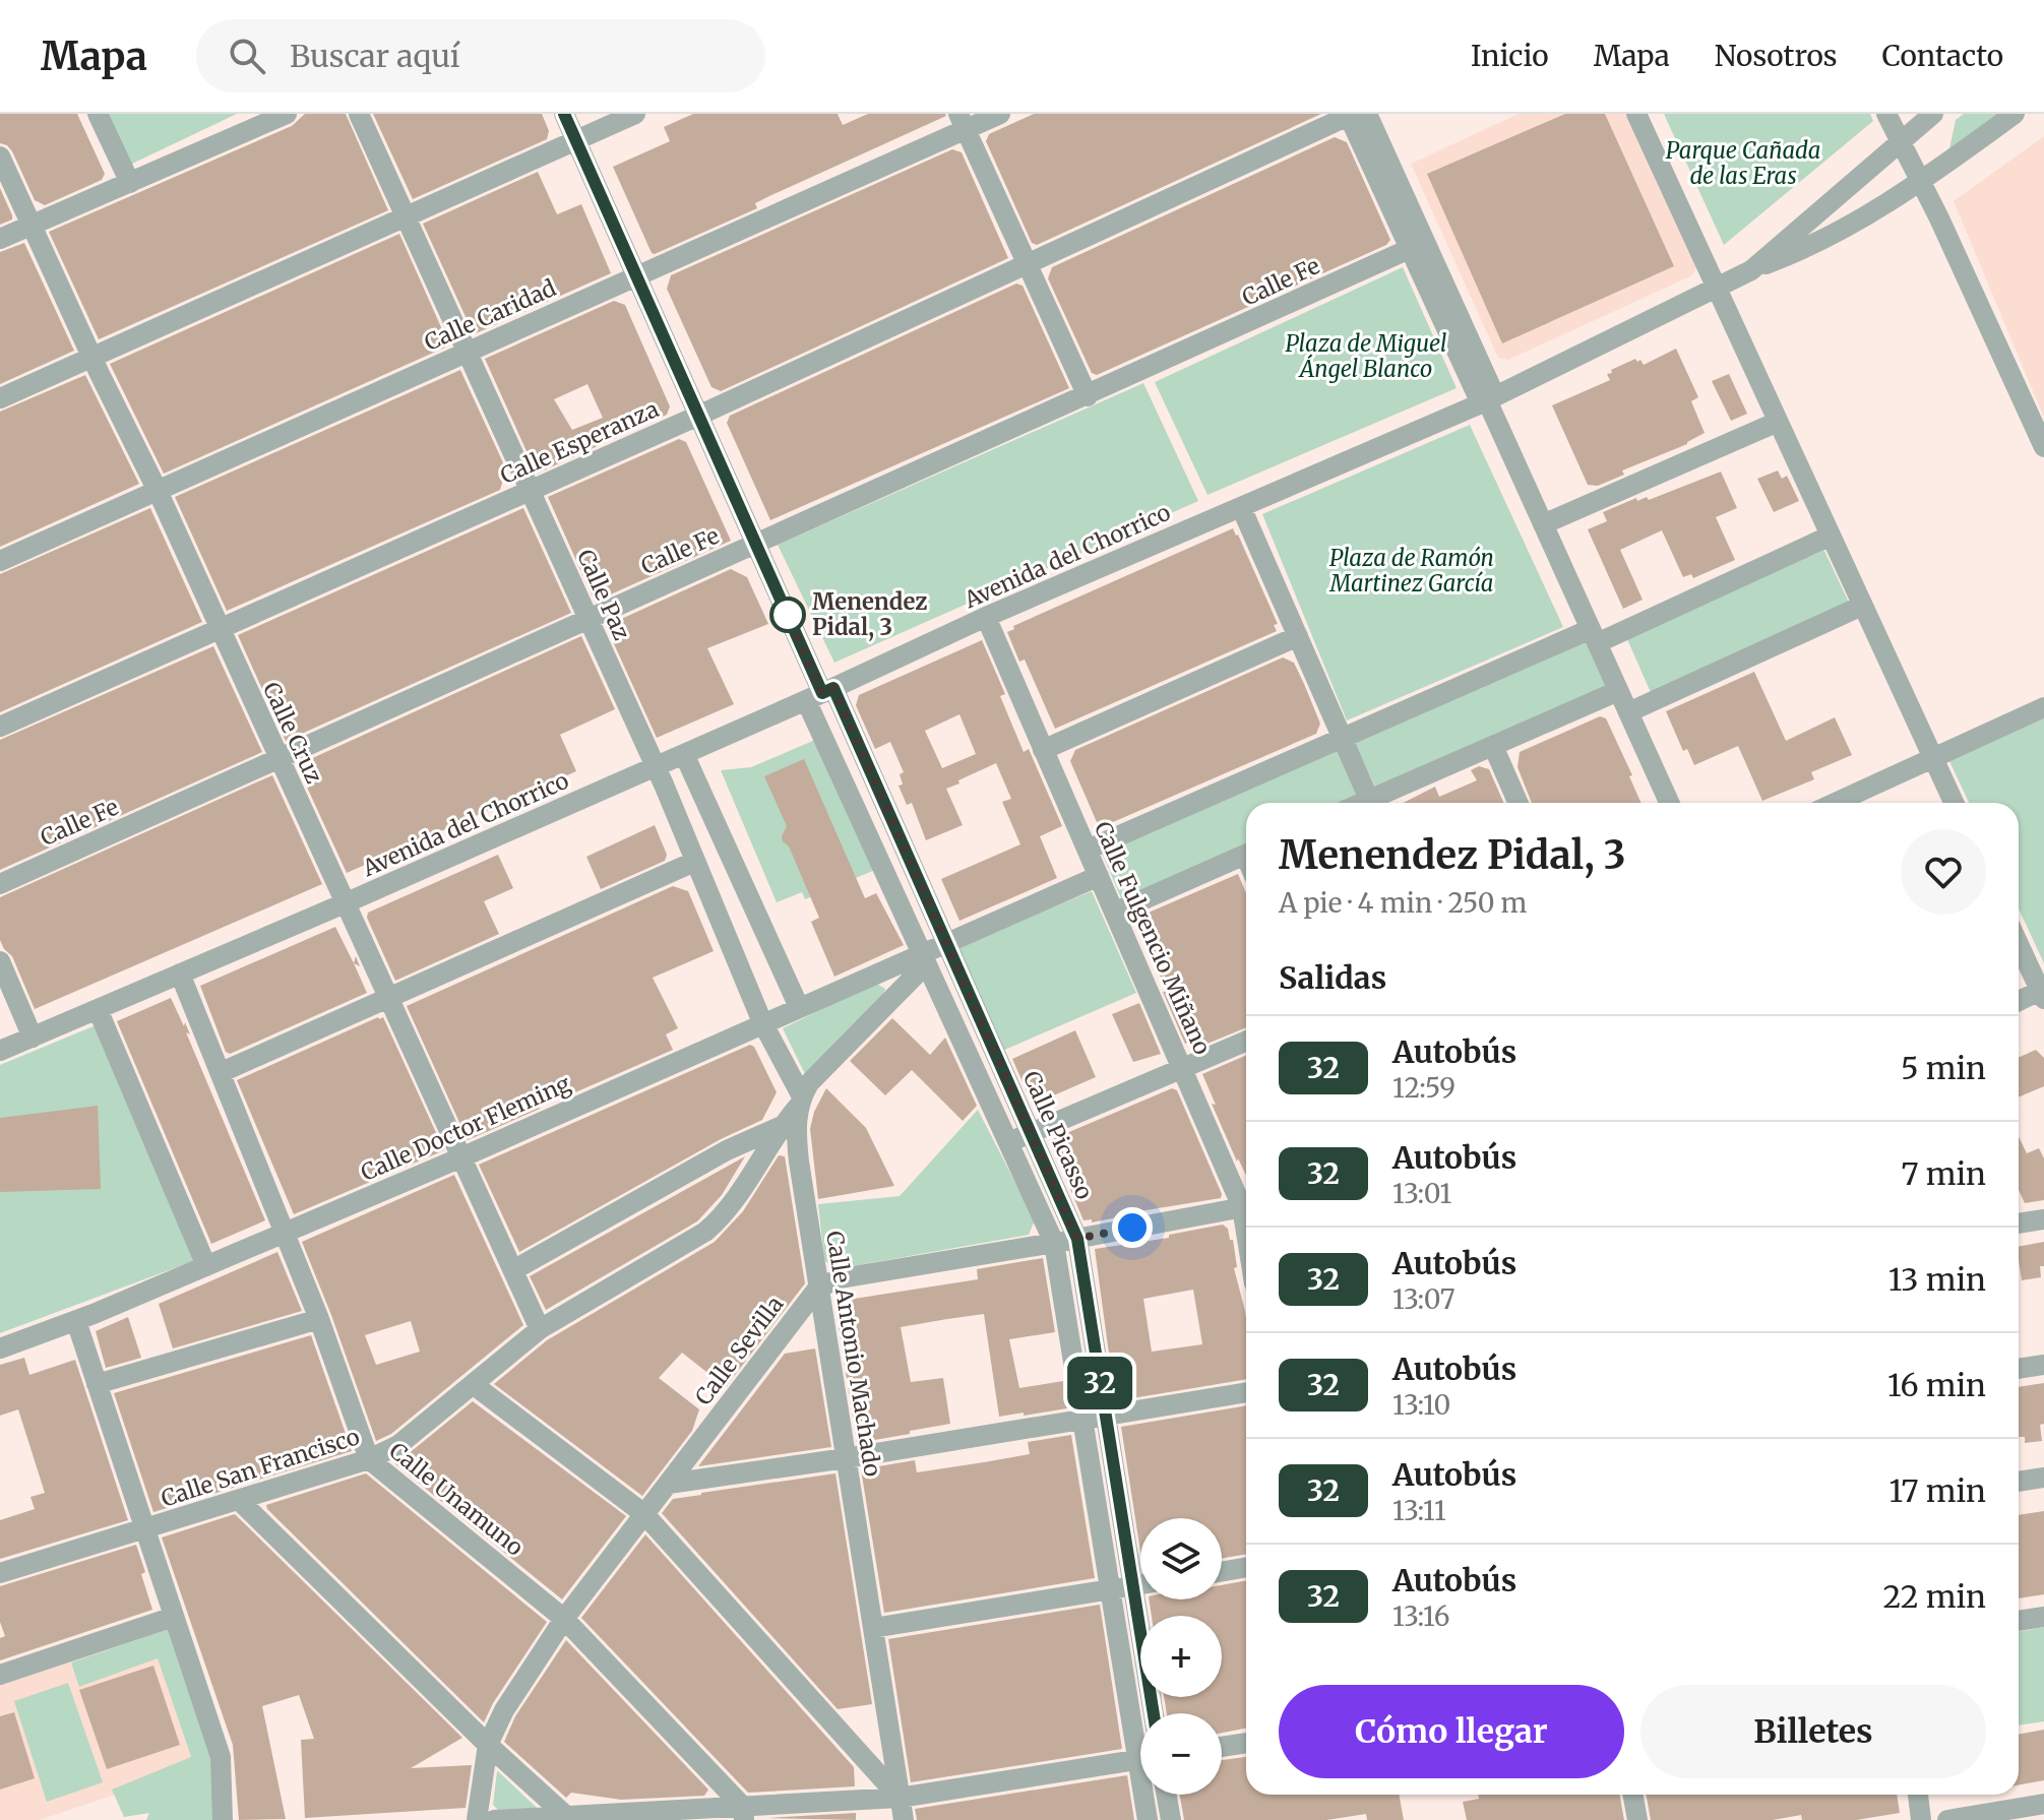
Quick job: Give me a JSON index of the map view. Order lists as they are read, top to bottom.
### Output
{
  "streets": {
    "street": [
      "Calle Fe",
      "Calle Caridad",
      "Calle Esperanza",
      "Avenida del Chorrico",
      "Calle Paz",
      "Calle Cruz",
      "Calle Fulgencio Miñano",
      "Calle Doctor Fleming",
      "Calle Picasso",
      "Calle Sevilla",
      "Calle Antonio Machado",
      "Calle San Francisco",
      "Calle Unamuno"
    ]
  },
  "crossings": [
    ["Calle Fe", "Calle Paz"],
    ["Calle Fe", "Calle Cruz"],
    ["Calle Caridad", "Calle Paz"],
    ["Calle Caridad", "Calle Cruz"],
    ["Calle Esperanza", "Calle Paz"],
    ["Calle Esperanza", "Calle Cruz"],
    ["Avenida del Chorrico", "Calle Paz"],
    ["Avenida del Chorrico", "Calle Cruz"],
    ["Avenida del Chorrico", "Calle Fulgencio Miñano"],
    ["Avenida del Chorrico", "Calle Picasso"],
    ["Avenida del Chorrico", "Calle Unamuno"],
    ["Calle Paz", "Calle Doctor Fleming"],
    ["Calle Paz", "Calle Antonio Machado"],
    ["Calle Paz", "Calle San Francisco"],
    ["Calle Cruz", "Calle Doctor Fleming"],
    ["Calle Cruz", "Calle San Francisco"],
    ["Calle Fulgencio Miñano", "Calle Doctor Fleming"],
    ["Calle Doctor Fleming", "Calle Picasso"],
    ["Calle Doctor Fleming", "Calle Unamuno"],
    ["Calle Sevilla", "Calle Antonio Machado"],
    ["Calle Sevilla", "Calle Unamuno"],
    ["Calle Antonio Machado", "Calle San Francisco"],
    ["Calle San Francisco", "Calle Unamuno"]
  ],
  "parks": ["Parque Cañada de las Eras", "Plaza de Miguel Ángel Blanco", "Plaza de Ramón Martinez García"],
  "places": ["Menendez Pidal, 3"],
  "lines": ["bus line 32"],
  "page": {
    "header": "Mapa",
    "search": "Buscar aquí",
    "nav": [
      "Inicio",
      "Mapa",
      "Nosotros",
      "Contacto"
    ],
    "on_map": "32",
    "heading": [
      ["Menendez Pidal, 3", "A pie · 4 min · 250 m"],
      "Salidas"
    ],
    "list": [
      {
        "mark": "32",
        "name": "Autobús",
        "note": "12:59",
        "value": "5 min"
      },
      {
        "mark": "32",
        "name": "Autobús",
        "note": "13:01",
        "value": "7 min"
      },
      {
        "mark": "32",
        "name": "Autobús",
        "note": "13:07",
        "value": "13 min"
      },
      {
        "mark": "32",
        "name": "Autobús",
        "note": "13:10",
        "value": "16 min"
      },
      {
        "mark": "32",
        "name": "Autobús",
        "note": "13:11",
        "value": "17 min"
      },
      {
        "mark": "32",
        "name": "Autobús",
        "note": "13:16",
        "value": "22 min"
      }
    ],
    "map_buttons": ["+", "−"],
    "buttons": ["Cómo llegar", "Billetes"]
  }
}
